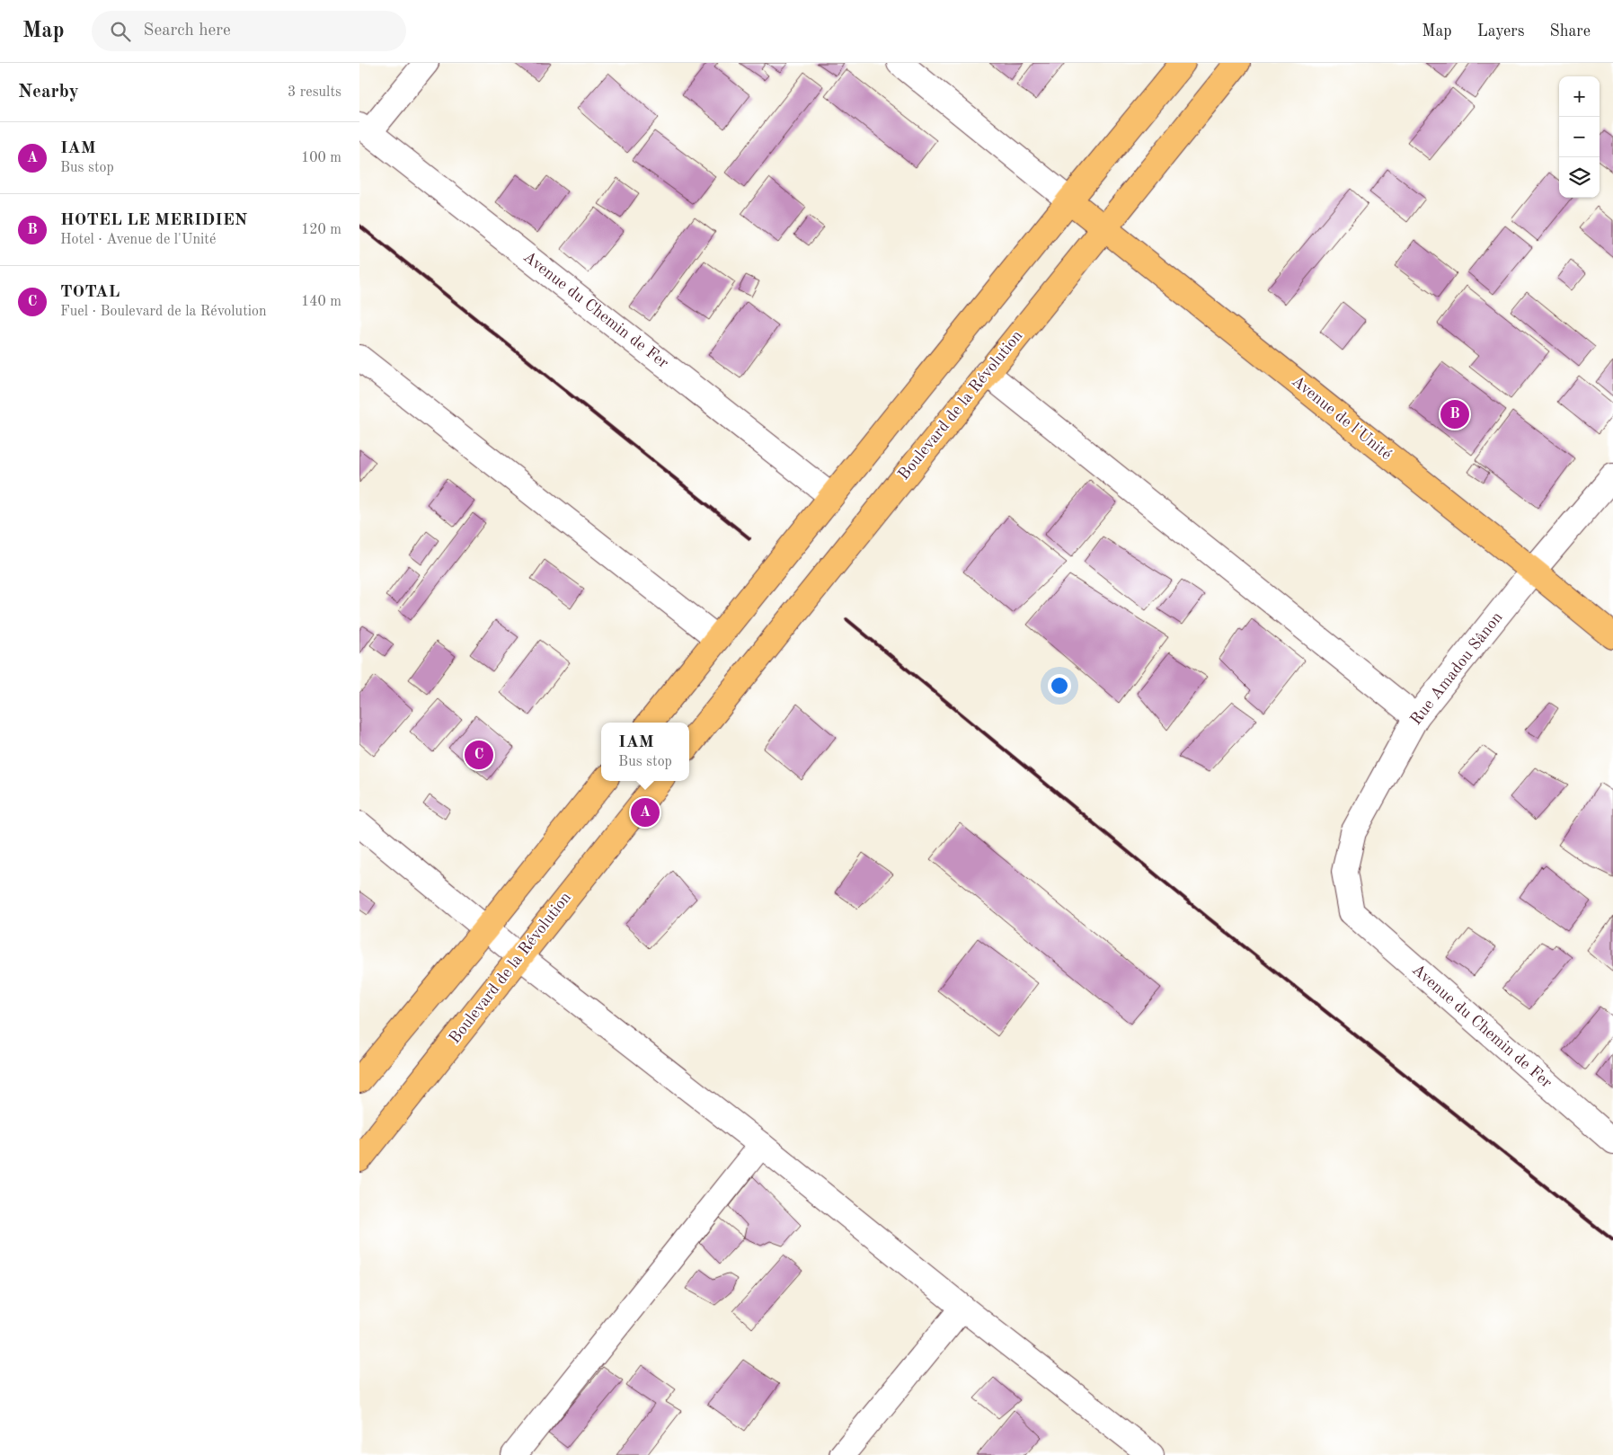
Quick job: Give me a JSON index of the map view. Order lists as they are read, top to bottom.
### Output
{
  "streets": {
    "main road": ["Boulevard de la Révolution", "Avenue de l'Unité"],
    "street": ["Avenue du Chemin de Fer", "Rue Amadou Sânon"]
  },
  "crossings": [
    ["Avenue du Chemin de Fer", "Rue Amadou Sânon"],
    ["Boulevard de la Révolution", "Avenue de l'Unité"],
    ["Avenue de l'Unité", "Rue Amadou Sânon"]
  ],
  "page": {
    "header": "Map",
    "search": "Search here",
    "nav": ["Map", "Layers", "Share"],
    "heading": ["Nearby", "3 results"],
    "map_buttons": ["+", "−"],
    "list": [
      {
        "mark": "A",
        "name": "IAM",
        "note": "Bus stop",
        "value": "100 m"
      },
      {
        "mark": "B",
        "name": "HOTEL LE MERIDIEN",
        "note": "Hotel · Avenue de l'Unité",
        "value": "120 m"
      },
      {
        "mark": "C",
        "name": "TOTAL",
        "note": "Fuel · Boulevard de la Révolution",
        "value": "140 m"
      }
    ],
    "pins": ["B", "C", "A"],
    "popup": ["IAM", "Bus stop"]
  }
}
